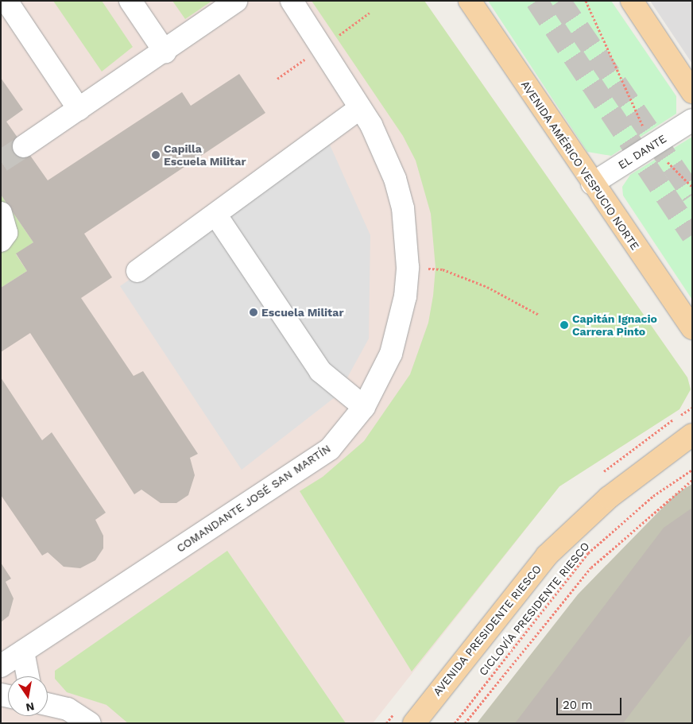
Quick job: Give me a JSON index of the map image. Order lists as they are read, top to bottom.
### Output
{
  "streets": {
    "main road": ["AVENIDA AMÉRICO VESPUCIO NORTE", "AVENIDA PRESIDENTE RIESCO"],
    "street": ["EL DANTE", "COMANDANTE JOSÉ SAN MARTÍN"],
    "path": ["CICLOVÍA PRESIDENTE RIESCO"]
  },
  "crossings": [
    ["EL DANTE", "AVENIDA AMÉRICO VESPUCIO NORTE"]
  ],
  "places": ["Capilla Escuela Militar", "Escuela Militar", "Capitán Ignacio Carrera Pinto"],
  "scale_bar": "20 m",
  "north": "bottom"
}
